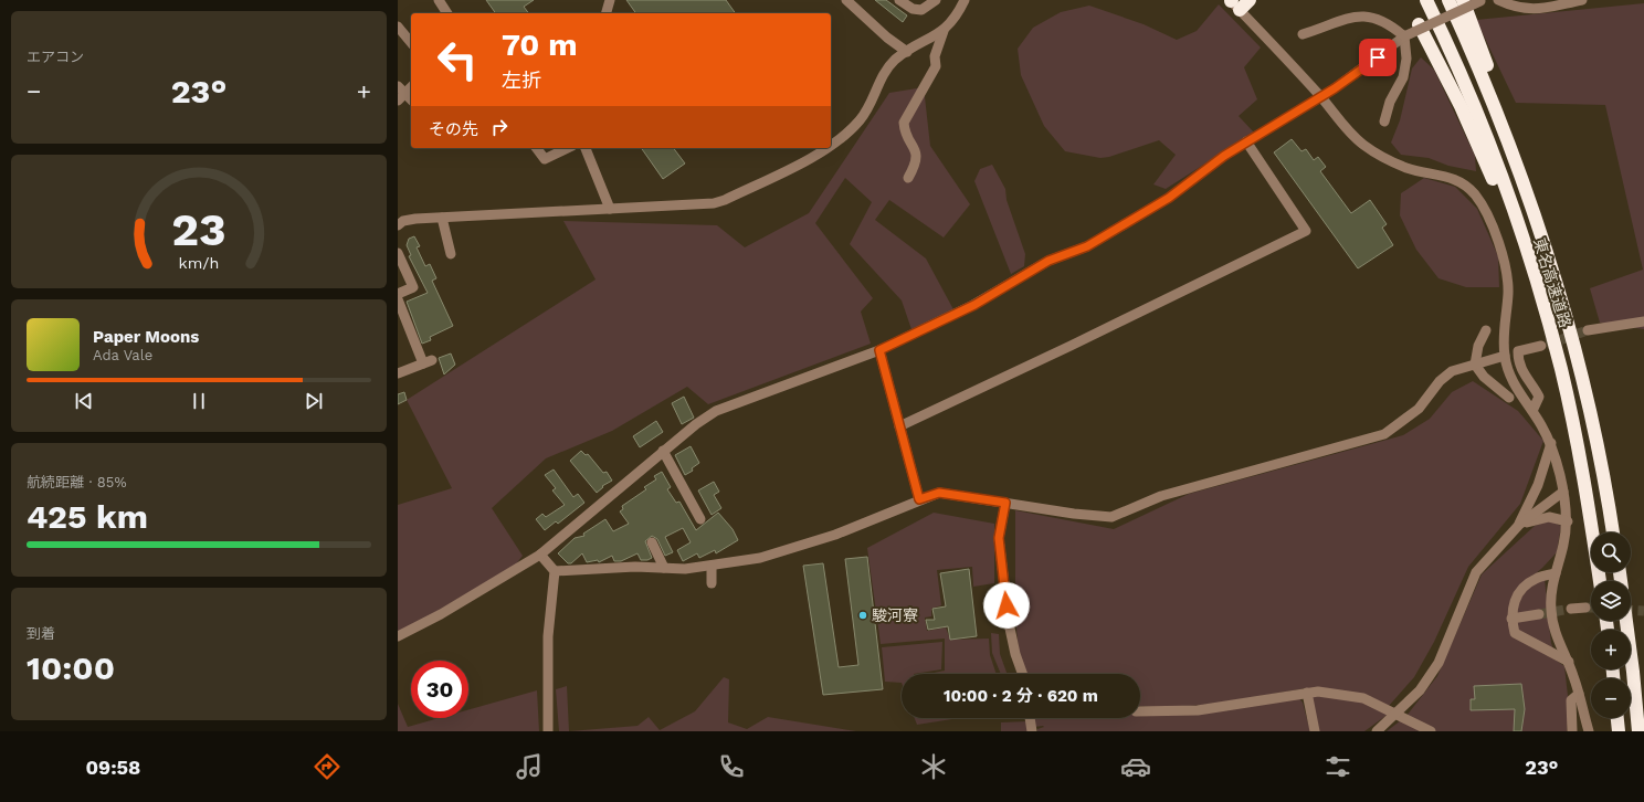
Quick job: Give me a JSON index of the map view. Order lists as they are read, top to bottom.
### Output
{
  "streets": {
    "highway": ["東名高速道路"]
  },
  "places": ["駿河寮"],
  "page": {
    "tile": [
      "エアコン",
      ["航続距離 · 85%", "425 km"],
      ["到着", "10:00"]
    ],
    "turn": ["70 m", "左折"],
    "heat": ["−", "23°", "+"],
    "then": "その先",
    "song": ["Paper Moons", "Ada Vale"],
    "map_buttons": ["+", "−"],
    "limit": "30",
    "trip": "10:00 · 2 分 · 620 m",
    "tabs": ["09:58", "23°"],
    "gauge": ["23", "km/h"]
  }
}
